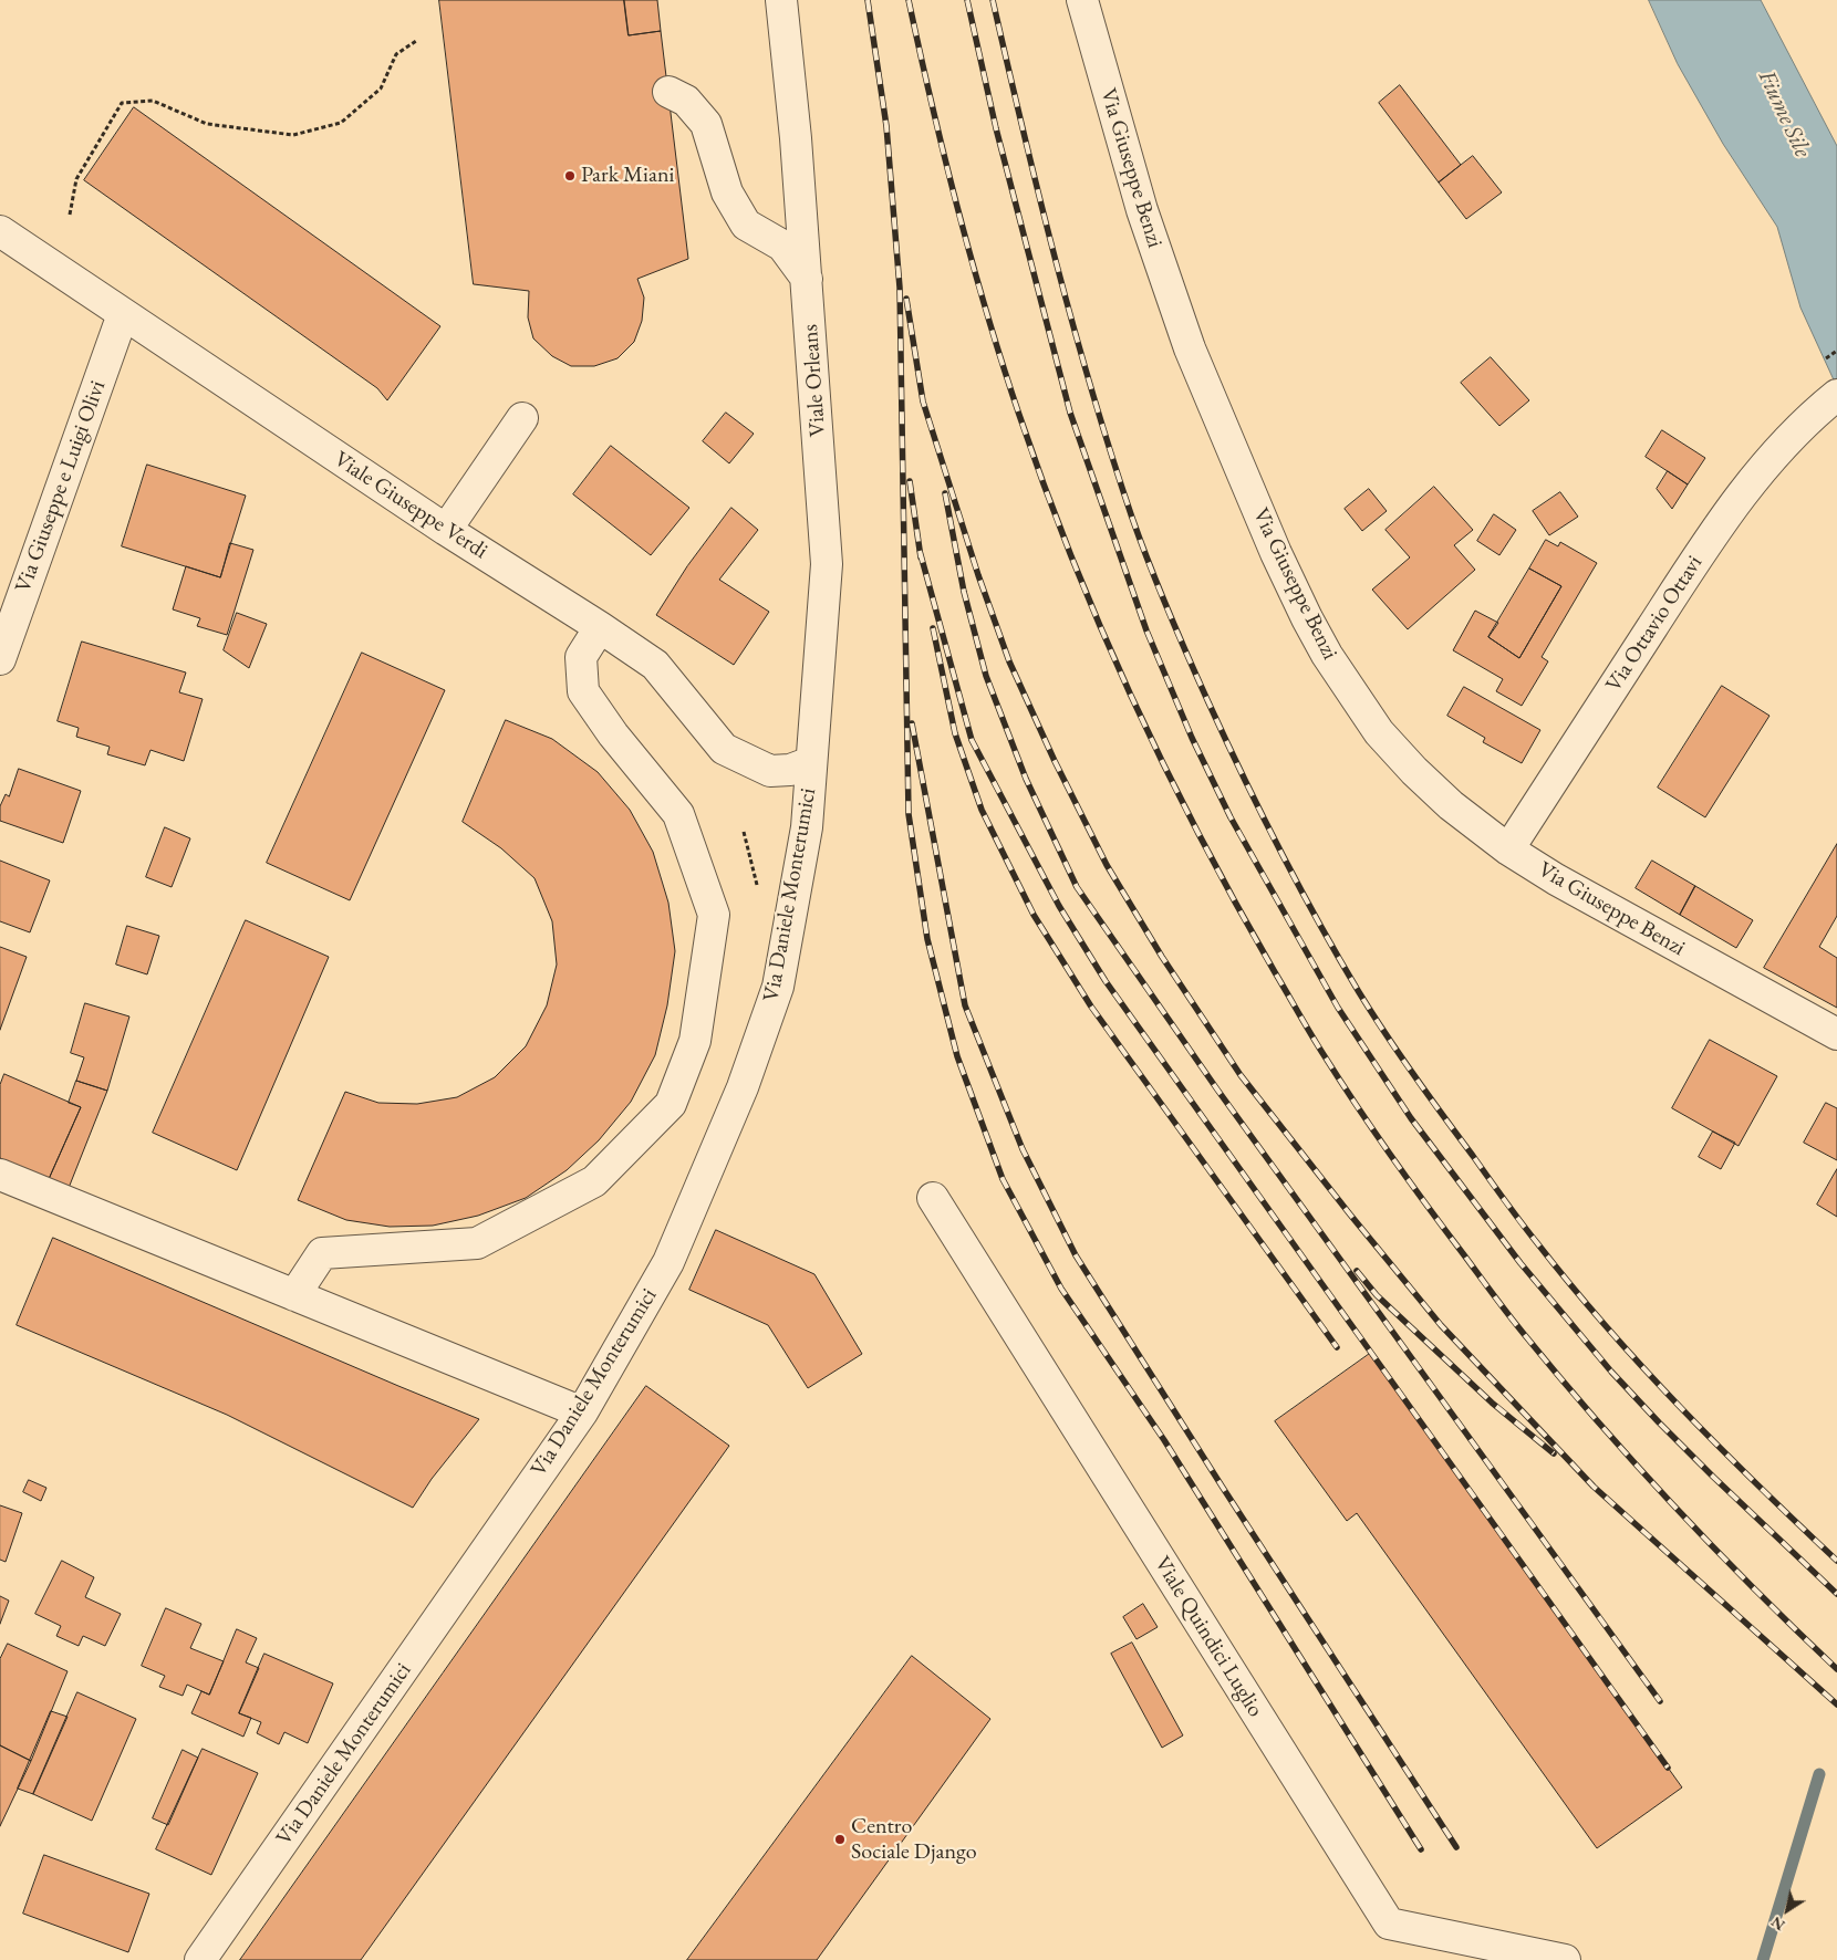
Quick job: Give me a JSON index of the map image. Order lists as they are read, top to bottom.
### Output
{
  "streets": {
    "street": [
      "Via Giuseppe Benzi",
      "Viale Orleans",
      "Via Giuseppe e Luigi Olivi",
      "Viale Giuseppe Verdi",
      "Via Ottavio Ottavi",
      "Via Daniele Monterumici",
      "Viale Quindici Luglio"
    ]
  },
  "crossings": [
    ["Via Giuseppe Benzi", "Via Ottavio Ottavi"],
    ["Viale Orleans", "Viale Giuseppe Verdi"],
    ["Viale Orleans", "Via Daniele Monterumici"],
    ["Via Giuseppe e Luigi Olivi", "Viale Giuseppe Verdi"],
    ["Viale Giuseppe Verdi", "Via Daniele Monterumici"]
  ],
  "water": ["Fiume Sile"],
  "places": ["Park Miani", "Centro Sociale Django"],
  "north": "bottom left"
}
